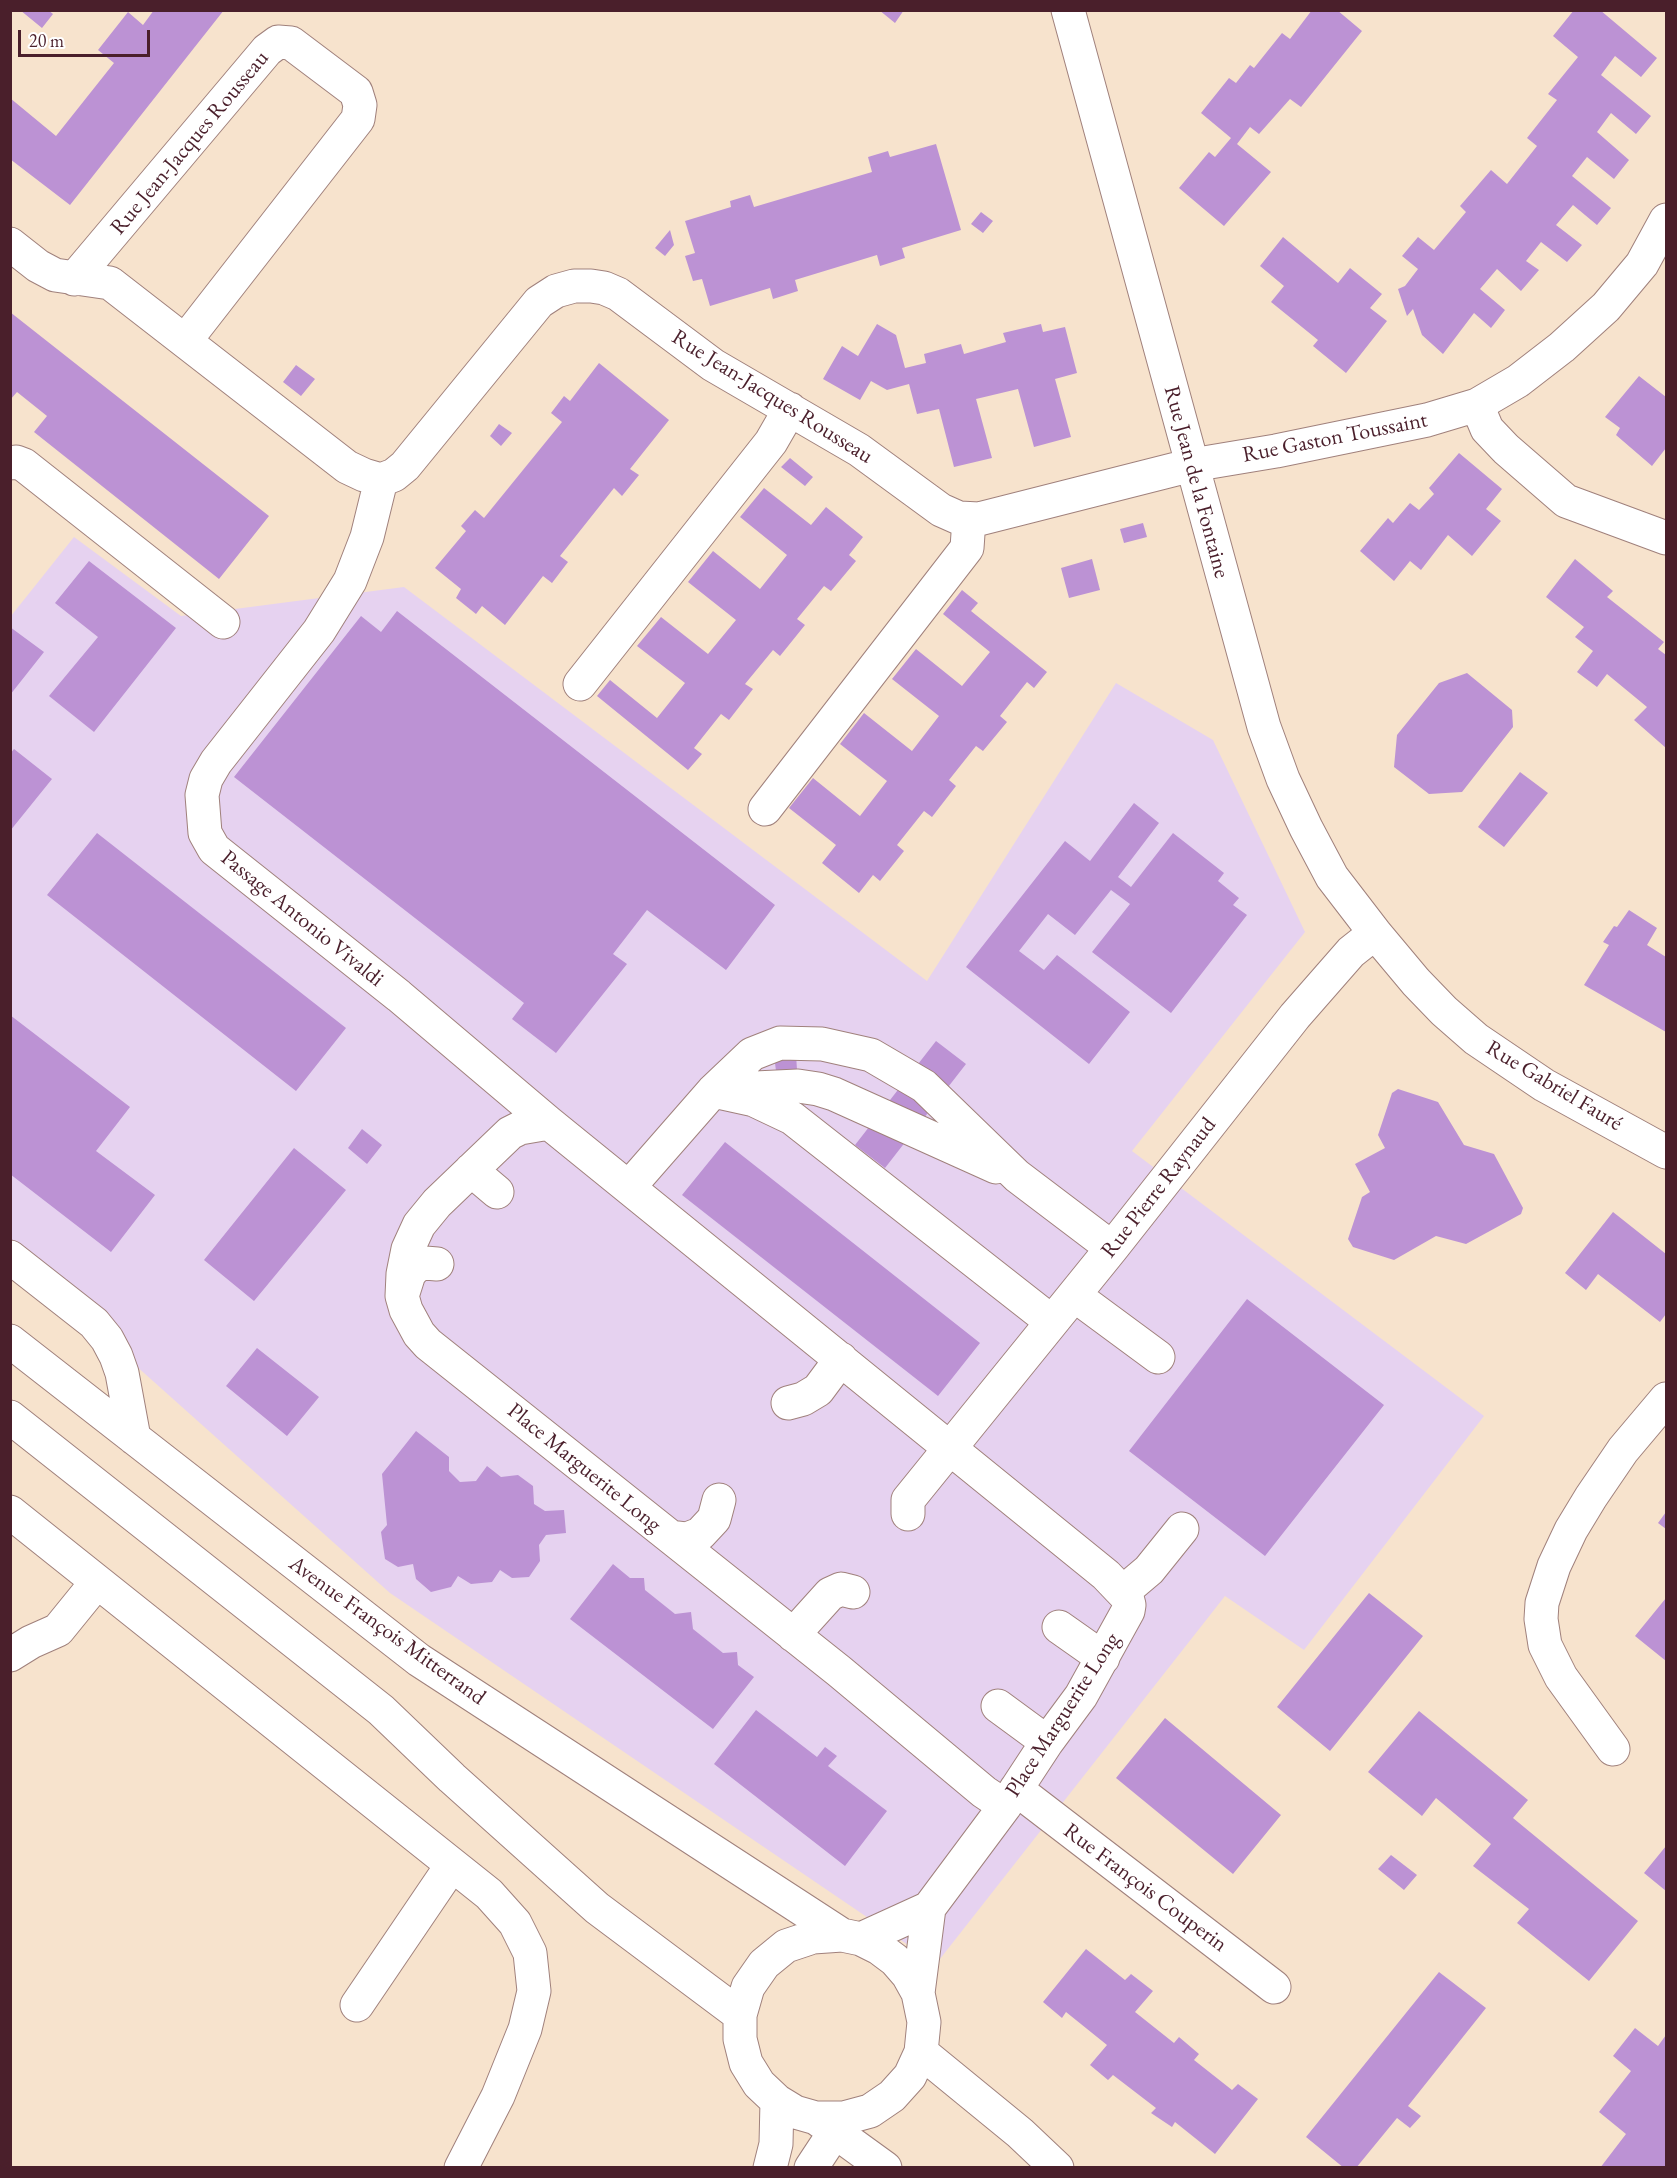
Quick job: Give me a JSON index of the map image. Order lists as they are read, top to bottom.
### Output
{
  "streets": {
    "street": [
      "Rue Jean-Jacques Rousseau",
      "Rue Gaston Toussaint",
      "Rue Jean de la Fontaine",
      "Passage Antonio Vivaldi",
      "Rue Gabriel Fauré",
      "Rue Pierre Raynaud",
      "Place Marguerite Long",
      "Avenue François Mitterrand",
      "Rue François Couperin"
    ]
  },
  "crossings": [
    ["Rue Jean-Jacques Rousseau", "Rue Gaston Toussaint"],
    ["Rue Jean-Jacques Rousseau", "Rue Jean de la Fontaine"],
    ["Rue Jean-Jacques Rousseau", "Passage Antonio Vivaldi"],
    ["Rue Gaston Toussaint", "Rue Jean de la Fontaine"],
    ["Rue Jean de la Fontaine", "Rue Gabriel Fauré"],
    ["Rue Jean de la Fontaine", "Rue Pierre Raynaud"],
    ["Passage Antonio Vivaldi", "Place Marguerite Long"],
    ["Rue Gabriel Fauré", "Rue Pierre Raynaud"],
    ["Place Marguerite Long", "Rue François Couperin"]
  ],
  "scale_bar": "20 m"
}
